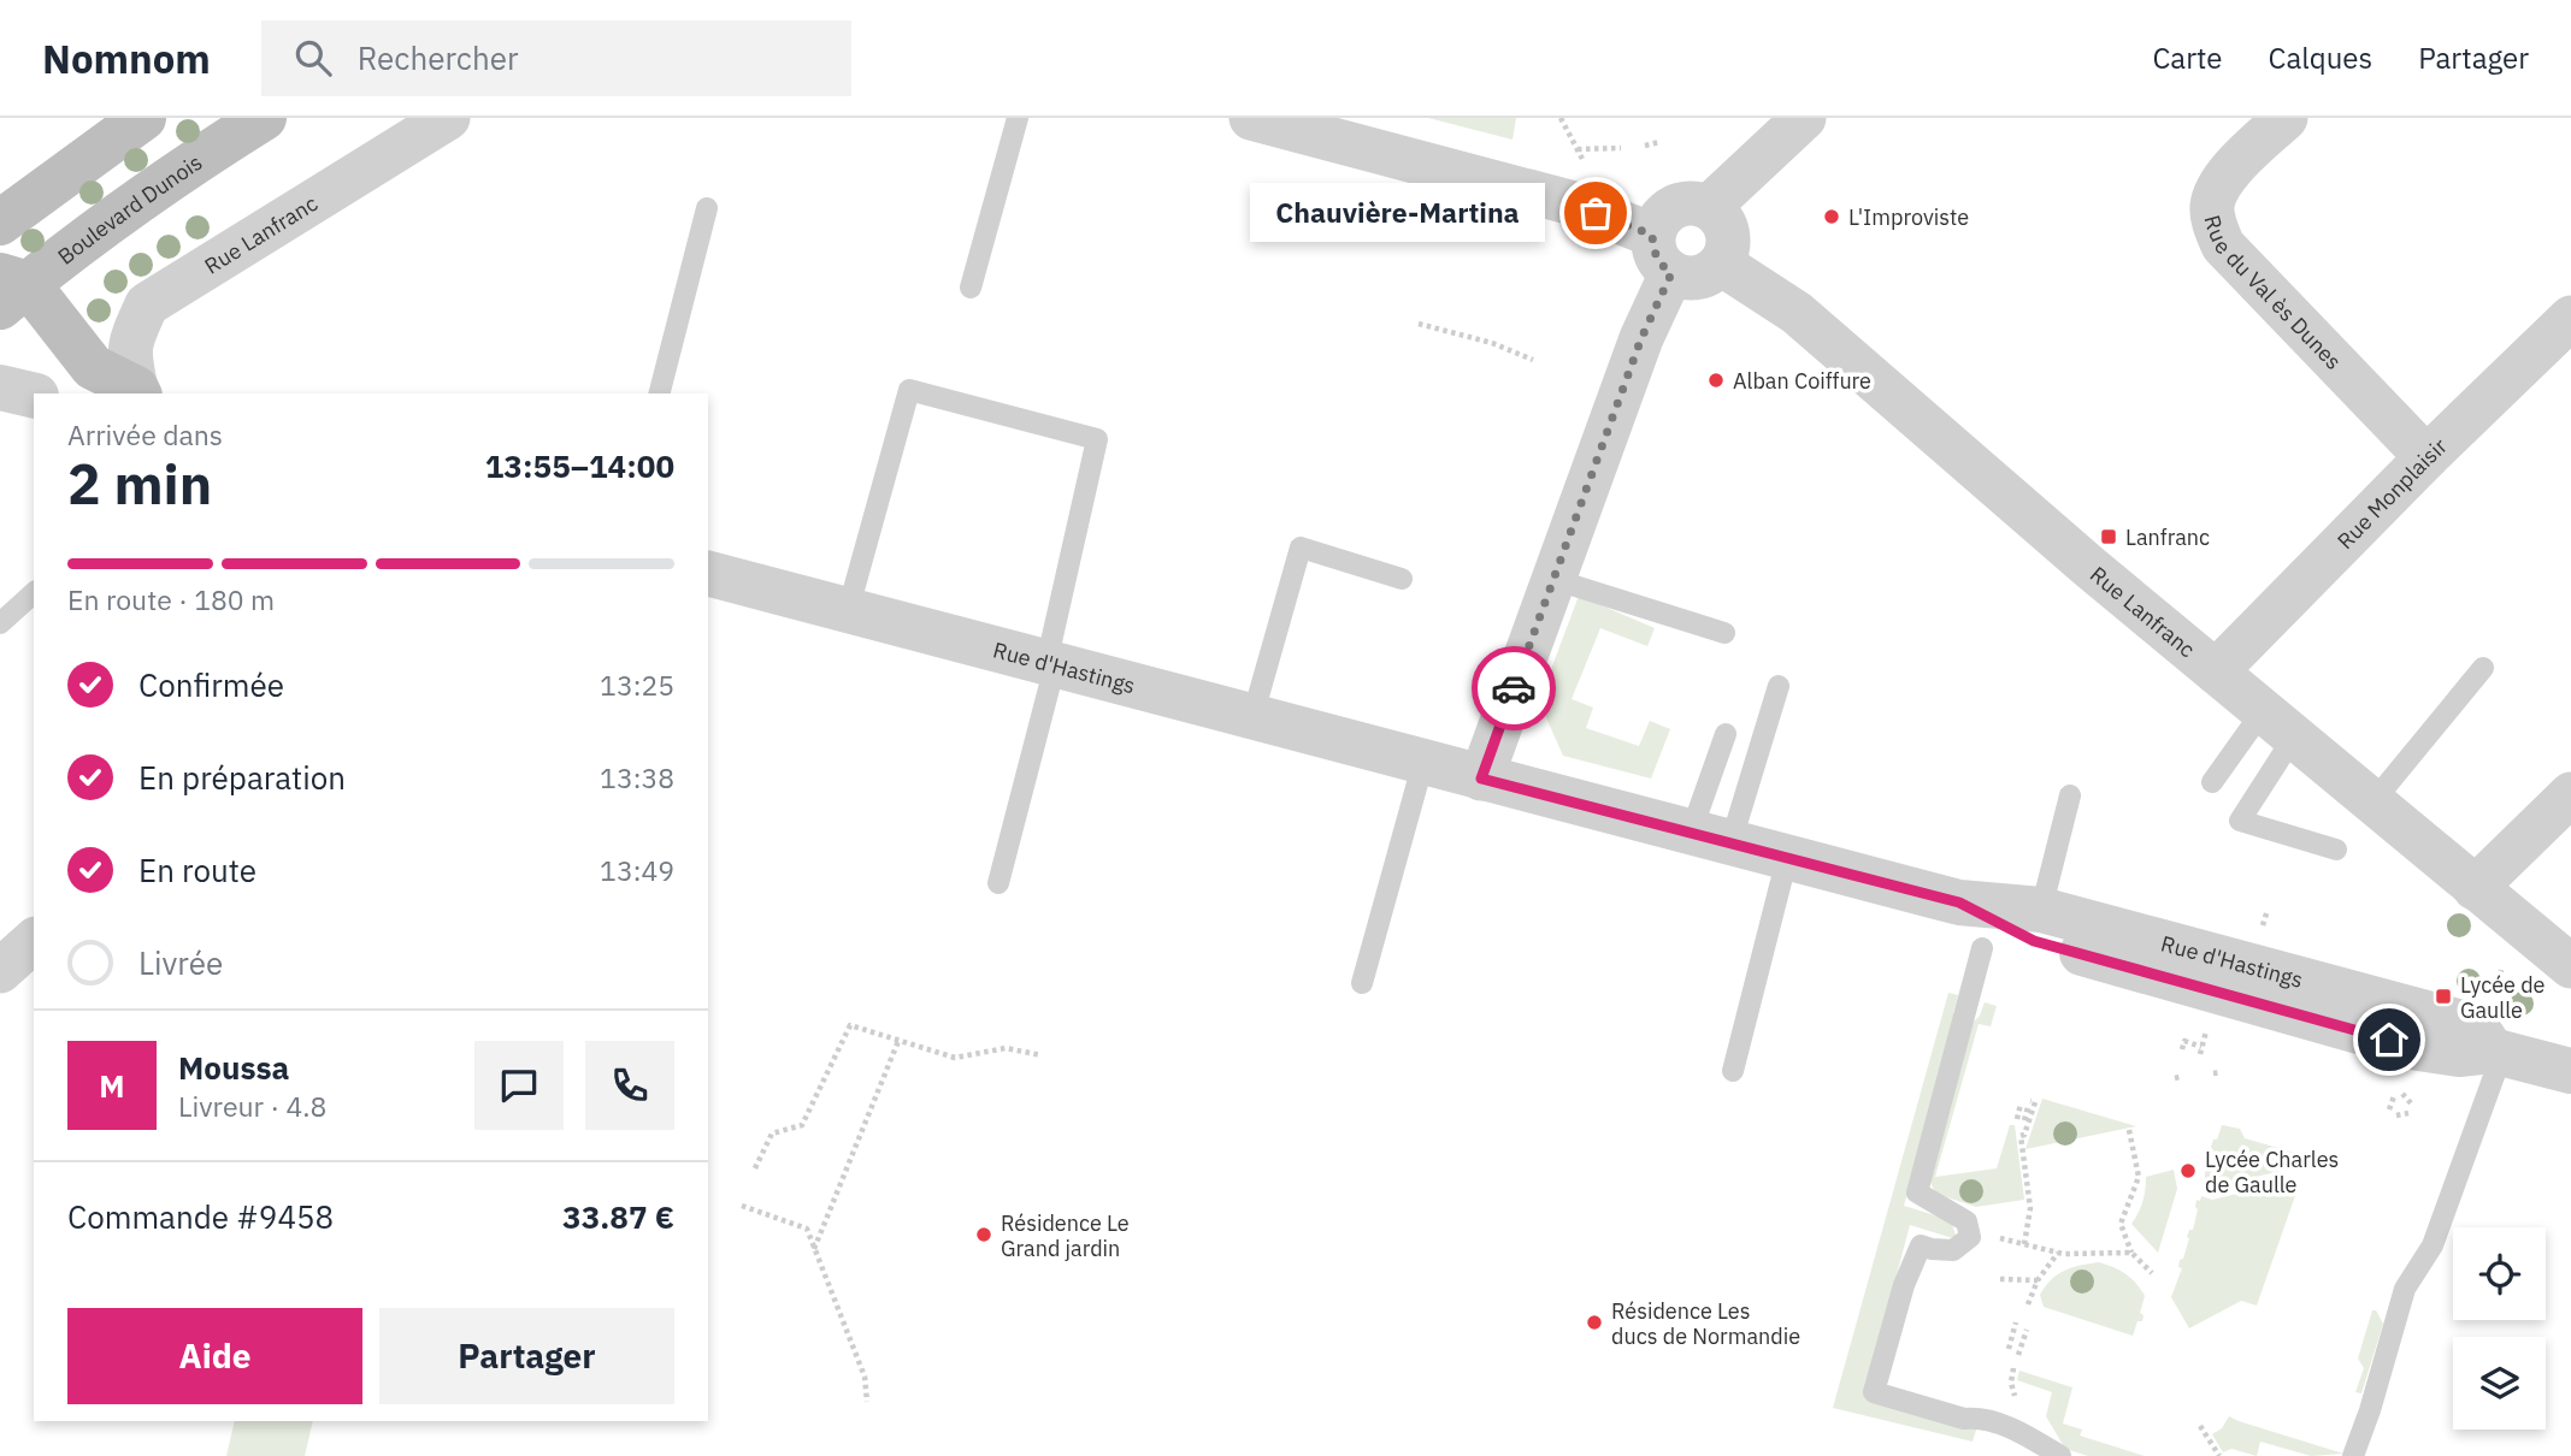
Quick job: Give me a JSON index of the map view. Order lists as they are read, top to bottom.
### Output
{
  "streets": {
    "main road": ["Boulevard Dunois"],
    "street": [
      "Rue Lanfranc",
      "Rue du Val ès Dunes",
      "Rue Monplaisir",
      "Rue d'Hastings"
    ]
  },
  "crossings": [
    ["Rue Lanfranc", "Rue Monplaisir"],
    ["Rue du Val ès Dunes", "Rue Monplaisir"]
  ],
  "places": {
    "other": [
      "Chauvière-Martina",
      "L'Improviste",
      "Alban Coiffure",
      "Lycée Charles de Gaulle",
      "Résidence Le Grand jardin",
      "Résidence Les ducs de Normandie"
    ],
    "transit": ["Lanfranc", "Lycée de Gaulle"]
  },
  "page": {
    "header": "Nomnom",
    "search": "Rechercher",
    "nav": ["Carte", "Calques", "Partager"],
    "bubble": "Chauvière-Martina",
    "heading": ["2 min", "Arrivée dans", "13:55–14:00"],
    "panel": [
      "Moussa",
      "Livreur · 4.8",
      "Commande #9458",
      "33.87 €"
    ],
    "bar": "En route · 180 m",
    "list": [
      ["Confirmée", "13:25"],
      ["En préparation", "13:38"],
      ["En route", "13:49"],
      "Livrée"
    ],
    "round": "M",
    "buttons": ["Aide", "Partager"]
  }
}
